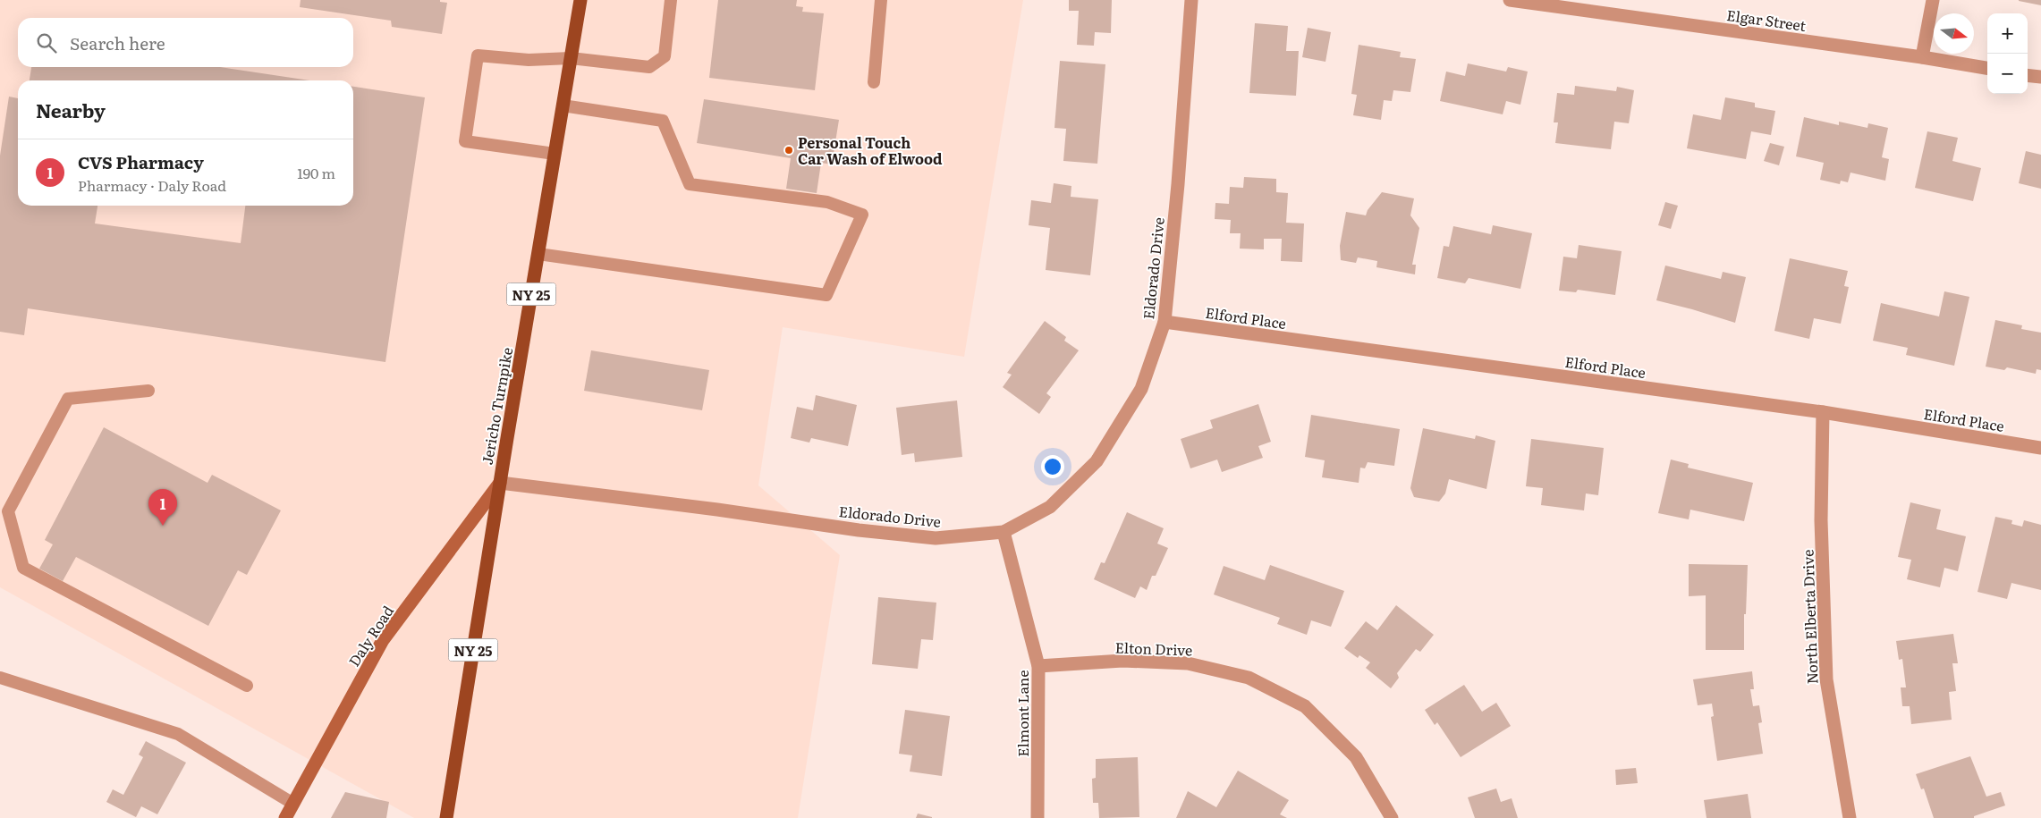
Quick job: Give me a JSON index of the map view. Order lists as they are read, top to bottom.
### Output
{
  "streets": {
    "main road": ["NY 25", "Jericho Turnpike"],
    "street": [
      "Elgar Street",
      "Eldorado Drive",
      "Elford Place",
      "North Elberta Drive",
      "Daly Road",
      "Elton Drive",
      "Elmont Lane"
    ]
  },
  "crossings": [
    ["Eldorado Drive", "Elford Place"],
    ["Eldorado Drive", "Jericho Turnpike"],
    ["Eldorado Drive", "Daly Road"],
    ["Eldorado Drive", "Elmont Lane"],
    ["Elford Place", "North Elberta Drive"],
    ["Jericho Turnpike", "Daly Road"],
    ["Elton Drive", "Elmont Lane"]
  ],
  "places": ["Personal Touch Car Wash of Elwood"],
  "north": "right",
  "page": {
    "map_buttons": ["+", "−"],
    "search": "Search here",
    "heading": "Nearby",
    "list": [
      {
        "mark": "1",
        "name": "CVS Pharmacy",
        "note": "Pharmacy · Daly Road",
        "value": "190 m"
      }
    ],
    "pins": "1"
  }
}
